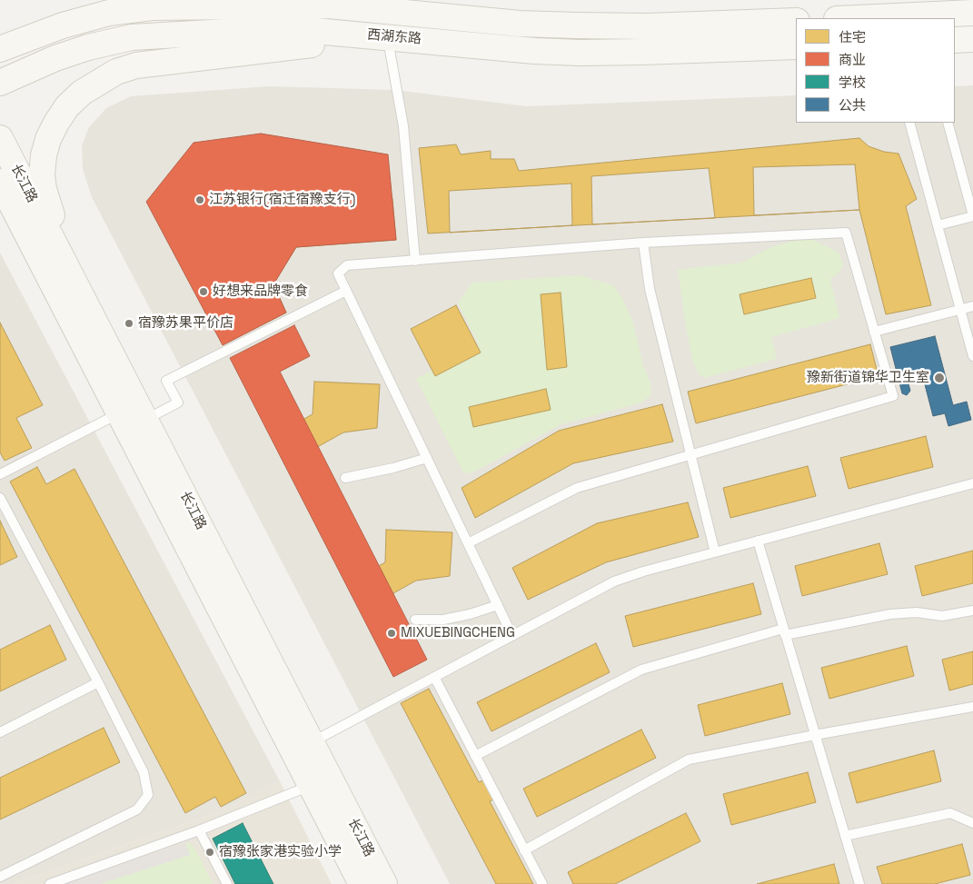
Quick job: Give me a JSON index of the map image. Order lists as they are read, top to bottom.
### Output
{
  "streets": {
    "street": ["西湖东路", "长江路"]
  },
  "places": [
    "江苏银行(宿迁宿豫支行)",
    "好想来品牌零食",
    "宿豫苏果平价店",
    "豫新街道锦华卫生室",
    "MIXUEBINGCHENG",
    "宿豫张家港实验小学"
  ],
  "legend": [
    "住宅",
    "商业",
    "学校",
    "公共"
  ]
}
